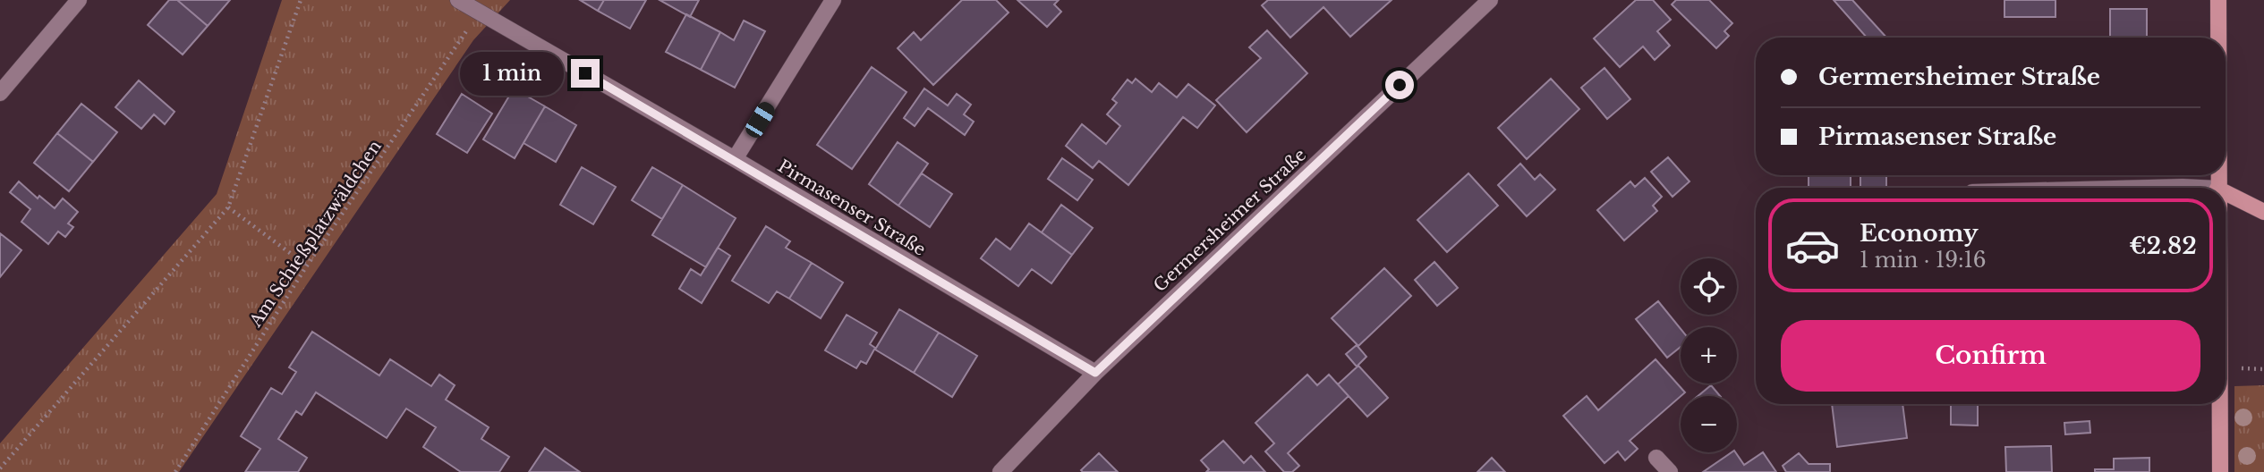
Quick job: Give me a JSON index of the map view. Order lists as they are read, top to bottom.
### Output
{
  "streets": {
    "street": ["Pirmasenser Straße", "Germersheimer Straße"],
    "path": ["Am Schießplatzwäldchen"]
  },
  "crossings": [
    ["Pirmasenser Straße", "Germersheimer Straße"],
    ["Pirmasenser Straße", "Am Schießplatzwäldchen"]
  ],
  "page": {
    "banner": ["Germersheimer Straße", "Pirmasenser Straße"],
    "bubble": "1 min",
    "list": [
      {
        "name": "Economy",
        "note": "1 min · 19:16",
        "value": "€2.82"
      }
    ],
    "map_buttons": ["+", "−"],
    "buttons": "Confirm"
  }
}
